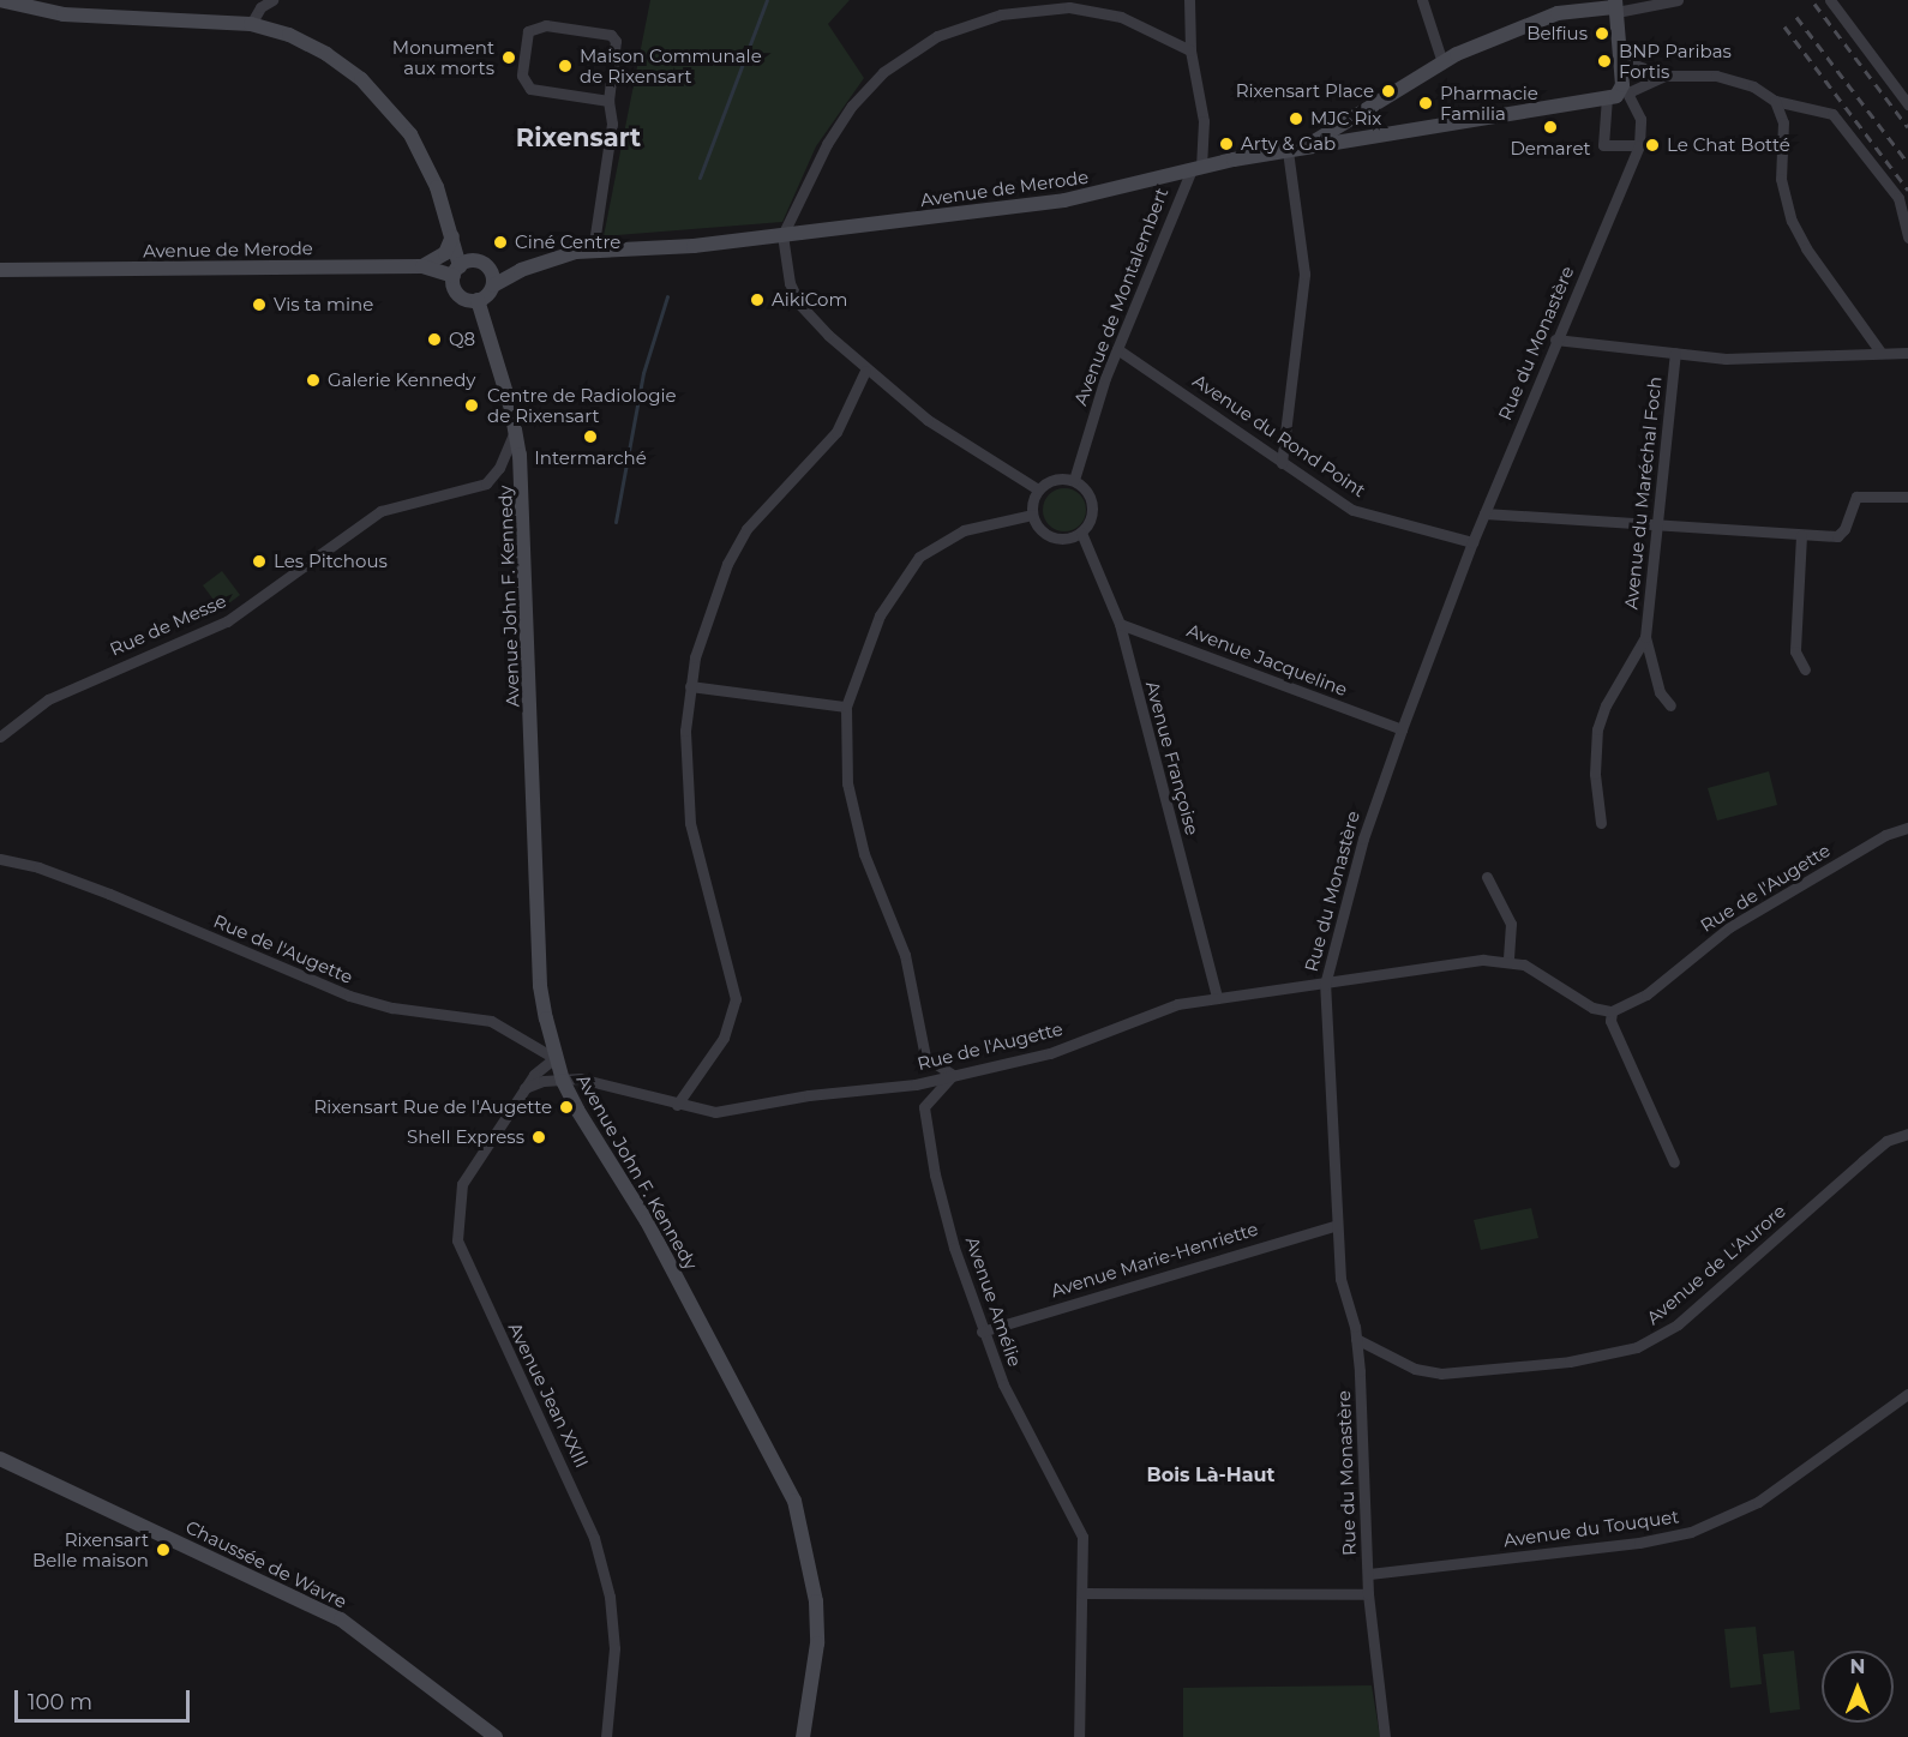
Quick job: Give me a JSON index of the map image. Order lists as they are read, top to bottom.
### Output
{
  "streets": {
    "street": [
      "Avenue de Merode",
      "Avenue de Montalembert",
      "Rue du Monastère",
      "Avenue du Rond Point",
      "Avenue du Maréchal Foch",
      "Avenue John F. Kennedy",
      "Rue de Messe",
      "Avenue Jacqueline",
      "Avenue Françoise",
      "Rue de l'Augette",
      "Avenue Marie-Henriette",
      "Avenue de L'Aurore",
      "Avenue Amélie",
      "Avenue Jean XXIII",
      "Avenue du Touquet",
      "Chaussée de Wavre"
    ]
  },
  "crossings": [
    ["Avenue de Merode", "Avenue de Montalembert"],
    ["Avenue de Merode", "Avenue John F. Kennedy"],
    ["Avenue de Montalembert", "Avenue du Rond Point"],
    ["Avenue de Montalembert", "Avenue Françoise"],
    ["Rue du Monastère", "Avenue du Rond Point"],
    ["Rue du Monastère", "Avenue Jacqueline"],
    ["Rue du Monastère", "Rue de l'Augette"],
    ["Rue du Monastère", "Avenue Marie-Henriette"],
    ["Rue du Monastère", "Avenue de L'Aurore"],
    ["Rue du Monastère", "Avenue du Touquet"],
    ["Avenue John F. Kennedy", "Rue de Messe"],
    ["Avenue John F. Kennedy", "Rue de l'Augette"],
    ["Avenue John F. Kennedy", "Avenue Jean XXIII"],
    ["Avenue Jacqueline", "Avenue Françoise"],
    ["Avenue Françoise", "Rue de l'Augette"],
    ["Rue de l'Augette", "Avenue Amélie"],
    ["Rue de l'Augette", "Avenue Jean XXIII"],
    ["Avenue Marie-Henriette", "Avenue Amélie"]
  ],
  "districts": ["Rixensart", "Bois Là-Haut"],
  "places": [
    "Belfius",
    "Monument aux morts",
    "BNP Paribas Fortis",
    "Maison Communale de Rixensart",
    "Rixensart Place",
    "Pharmacie Familia",
    "MJC Rix",
    "Demaret",
    "Arty & Gab",
    "Le Chat Botté",
    "Ciné Centre",
    "AikiCom",
    "Vis ta mine",
    "Q8",
    "Galerie Kennedy",
    "Centre de Radiologie de Rixensart",
    "Intermarché",
    "Les Pitchous",
    "Rixensart Rue de l'Augette",
    "Shell Express",
    "Rixensart Belle maison"
  ],
  "scale_bar": "100 m",
  "north": "top"
}
